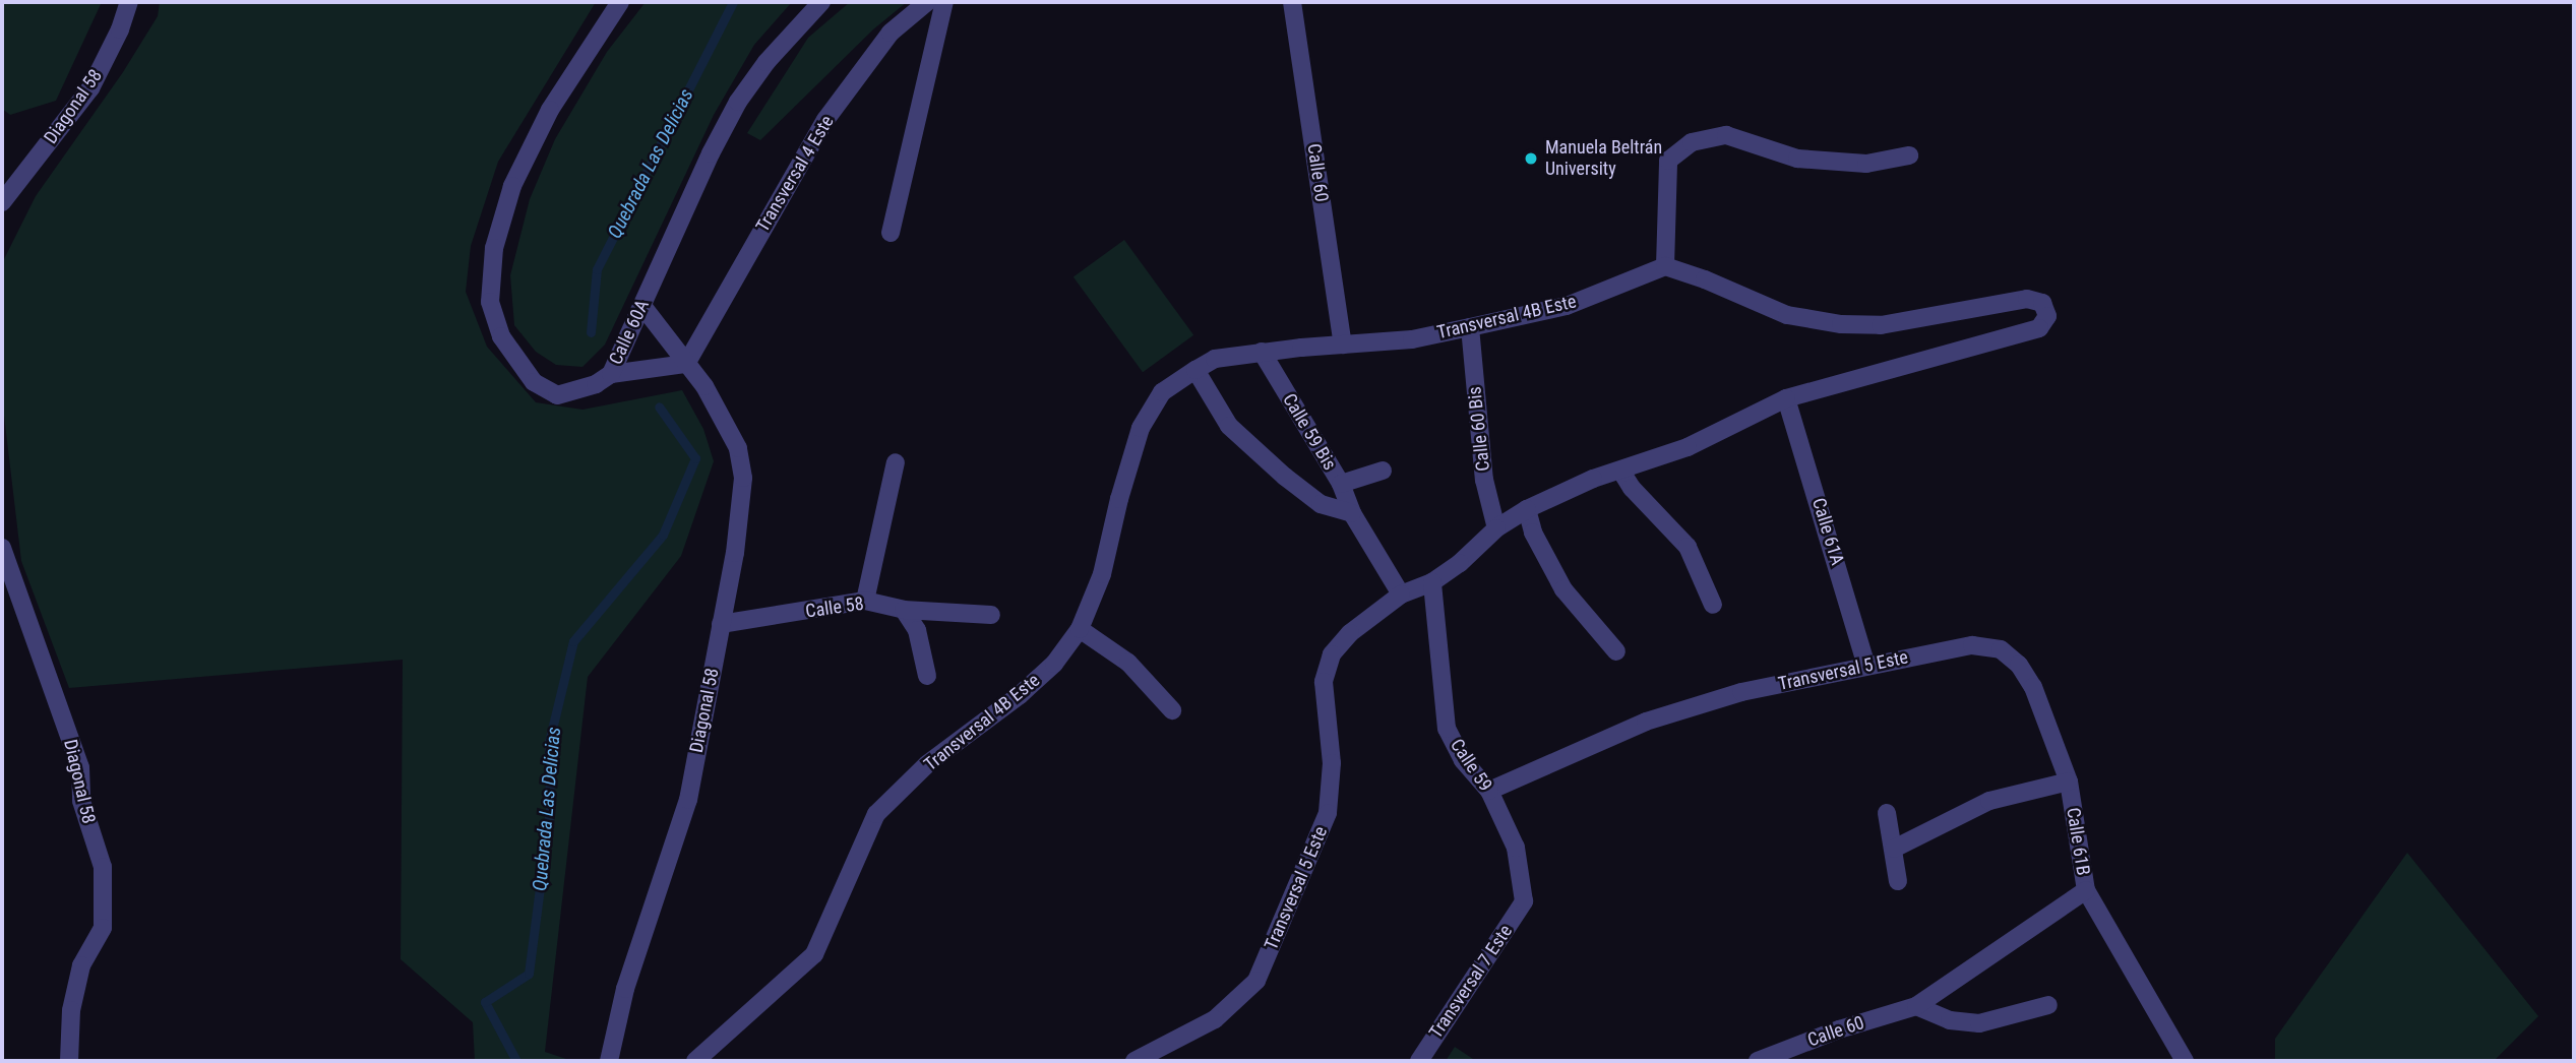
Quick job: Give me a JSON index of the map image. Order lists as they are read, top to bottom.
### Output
{
  "streets": {
    "street": [
      "Diagonal 58",
      "Calle 60",
      "Transversal 4 Este",
      "Transversal 4B Este",
      "Calle 60A",
      "Calle 60 Bis",
      "Calle 59 Bis",
      "Calle 61A",
      "Calle 58",
      "Transversal 5 Este",
      "Calle 59",
      "Calle 61B",
      "Transversal 7 Este"
    ]
  },
  "crossings": [
    ["Diagonal 58", "Transversal 4 Este"],
    ["Diagonal 58", "Calle 60A"],
    ["Diagonal 58", "Calle 58"],
    ["Calle 60", "Transversal 4B Este"],
    ["Calle 60", "Calle 61B"],
    ["Transversal 4B Este", "Calle 60 Bis"],
    ["Transversal 4B Este", "Calle 59 Bis"],
    ["Calle 61A", "Transversal 5 Este"],
    ["Transversal 5 Este", "Calle 59"],
    ["Transversal 5 Este", "Calle 61B"],
    ["Calle 59", "Transversal 7 Este"]
  ],
  "water": ["Quebrada Las Delicias"],
  "places": ["Manuela Beltrán University"]
}
